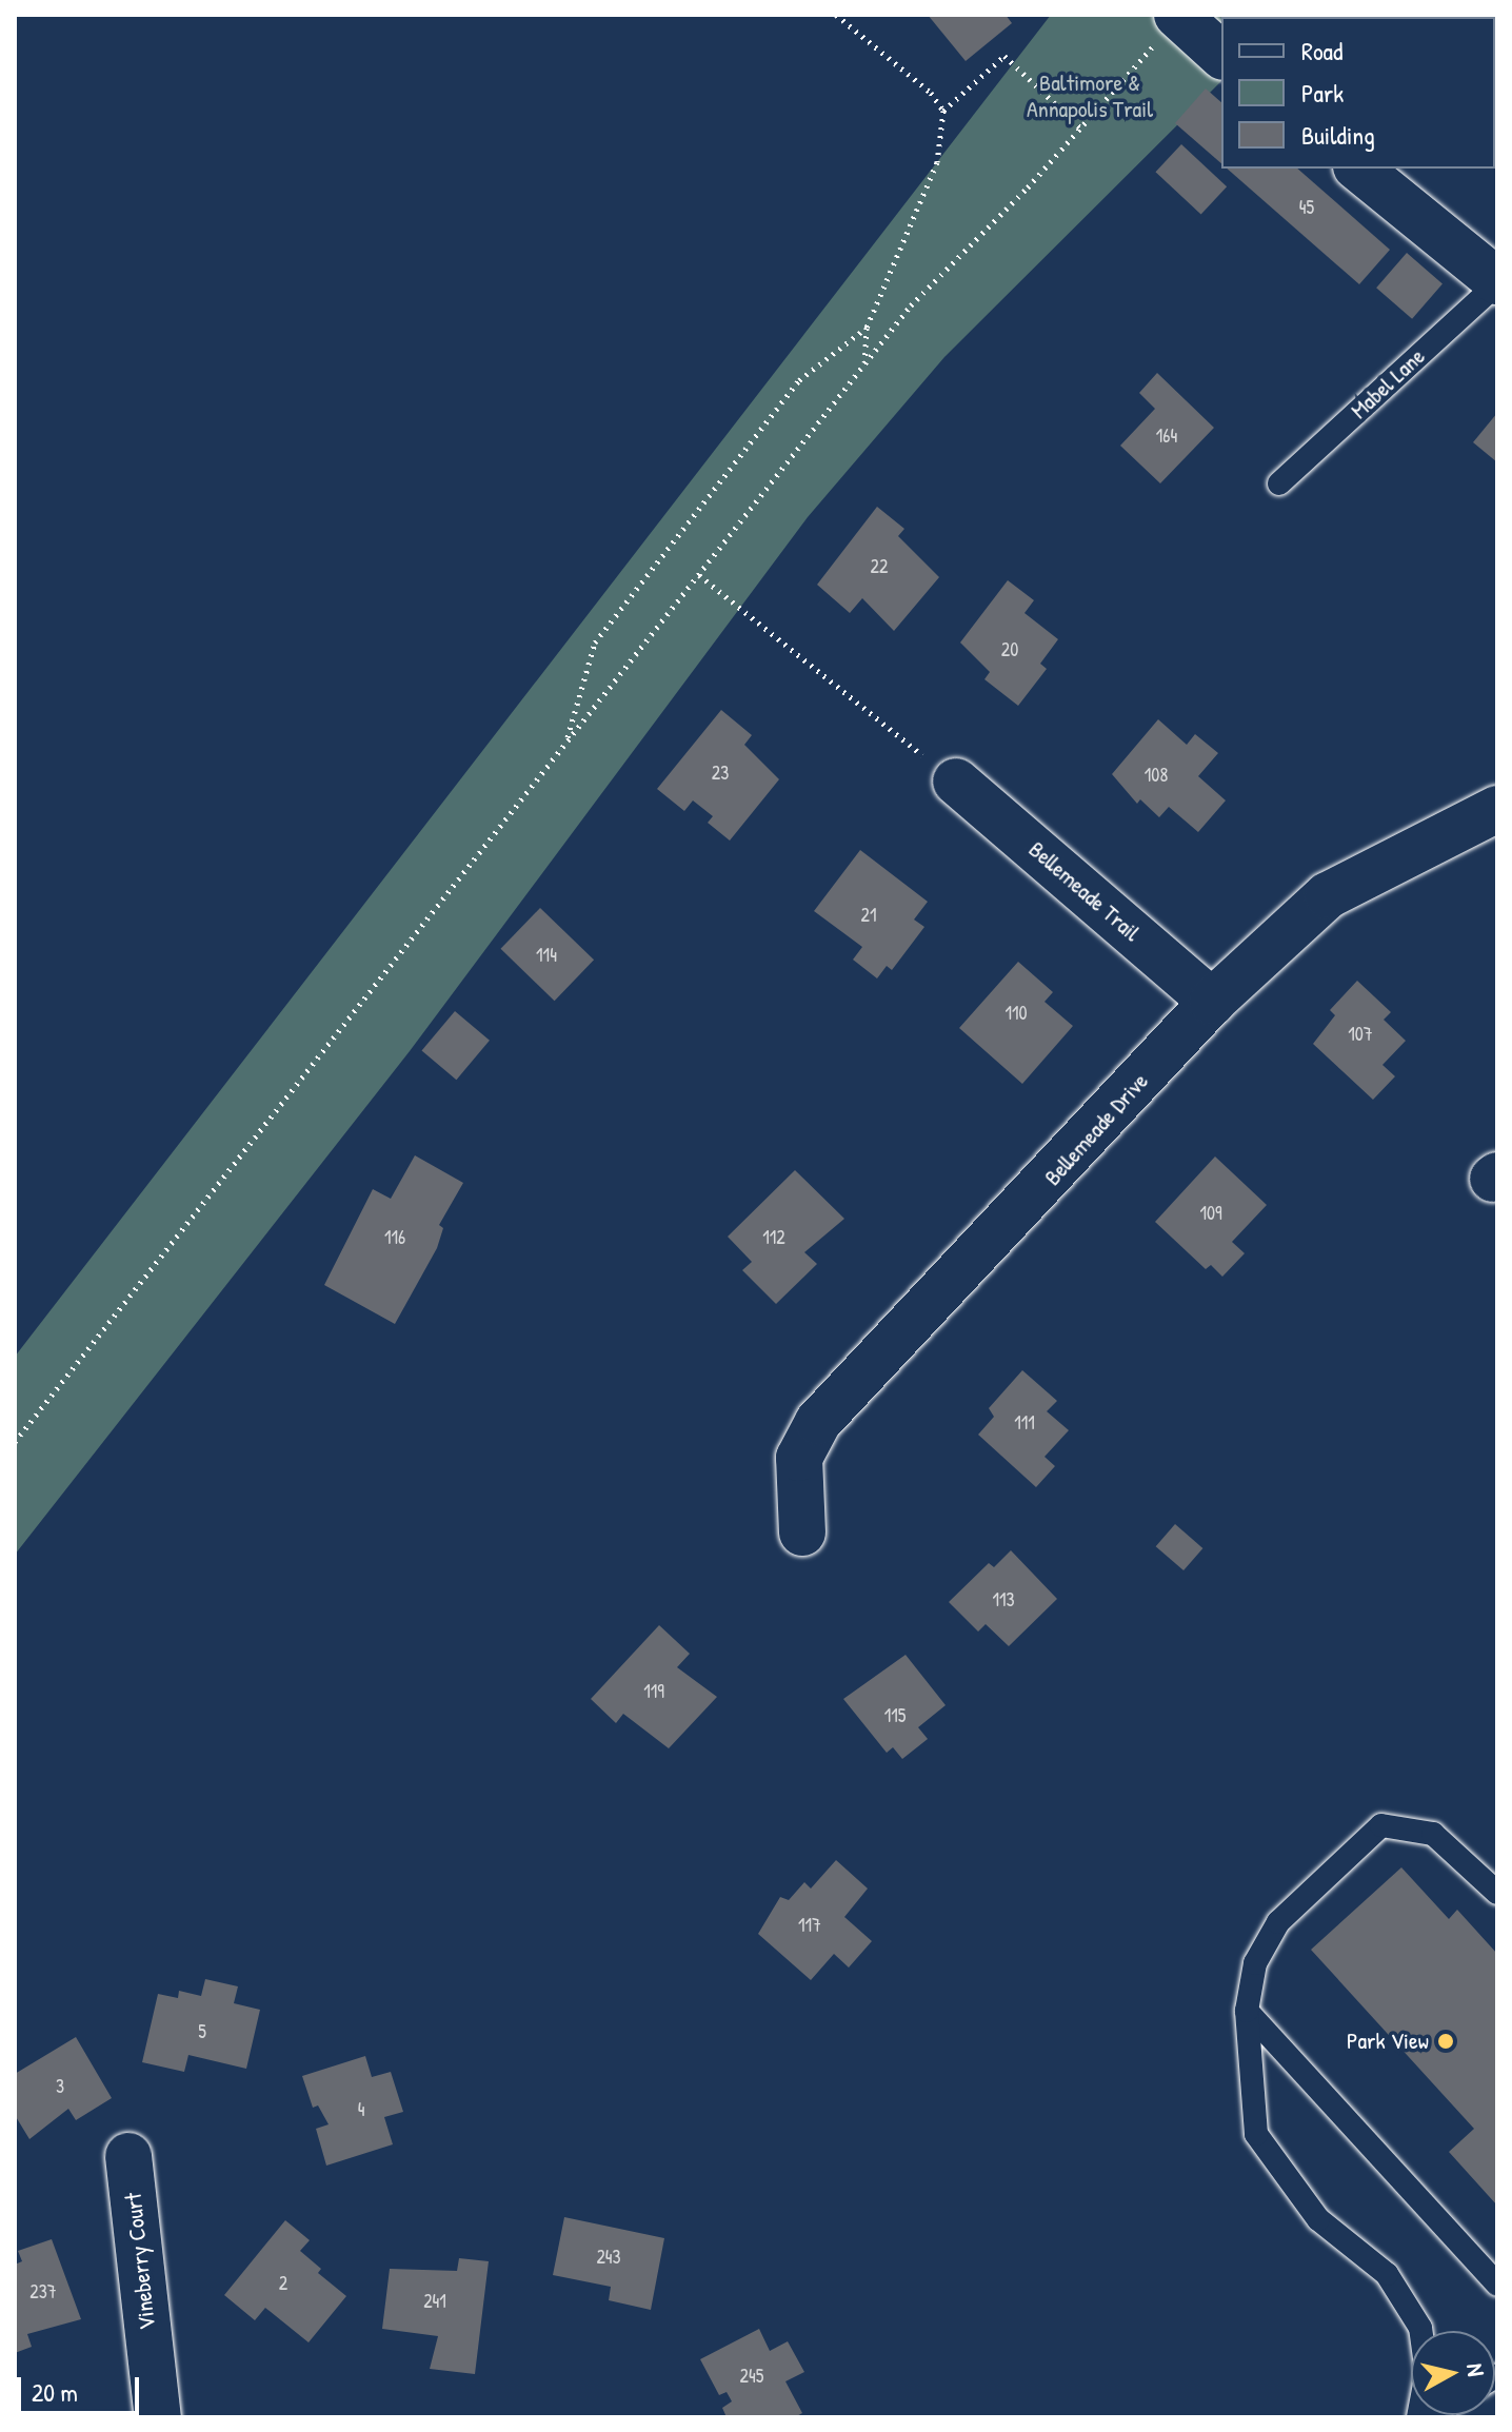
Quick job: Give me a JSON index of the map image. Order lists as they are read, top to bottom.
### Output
{
  "streets": {
    "street": ["Bellemeade Trail", "Bellemeade Drive", "Vineberry Court"],
    "lane": ["Mabel Lane"]
  },
  "crossings": [
    ["Bellemeade Trail", "Bellemeade Drive"]
  ],
  "parks": ["Baltimore & Annapolis Trail"],
  "places": ["Park View"],
  "house_numbers": [
    "45",
    "164",
    "22",
    "20",
    "23",
    "108",
    "21",
    "114",
    "110",
    "107",
    "109",
    "116",
    "112",
    "111",
    "113",
    "119",
    "115",
    "117",
    "5",
    "3",
    "4",
    "243",
    "2",
    "237",
    "241",
    "245"
  ],
  "legend": ["Road", "Park", "Building"],
  "scale_bar": "20 m",
  "north": "right"
}
